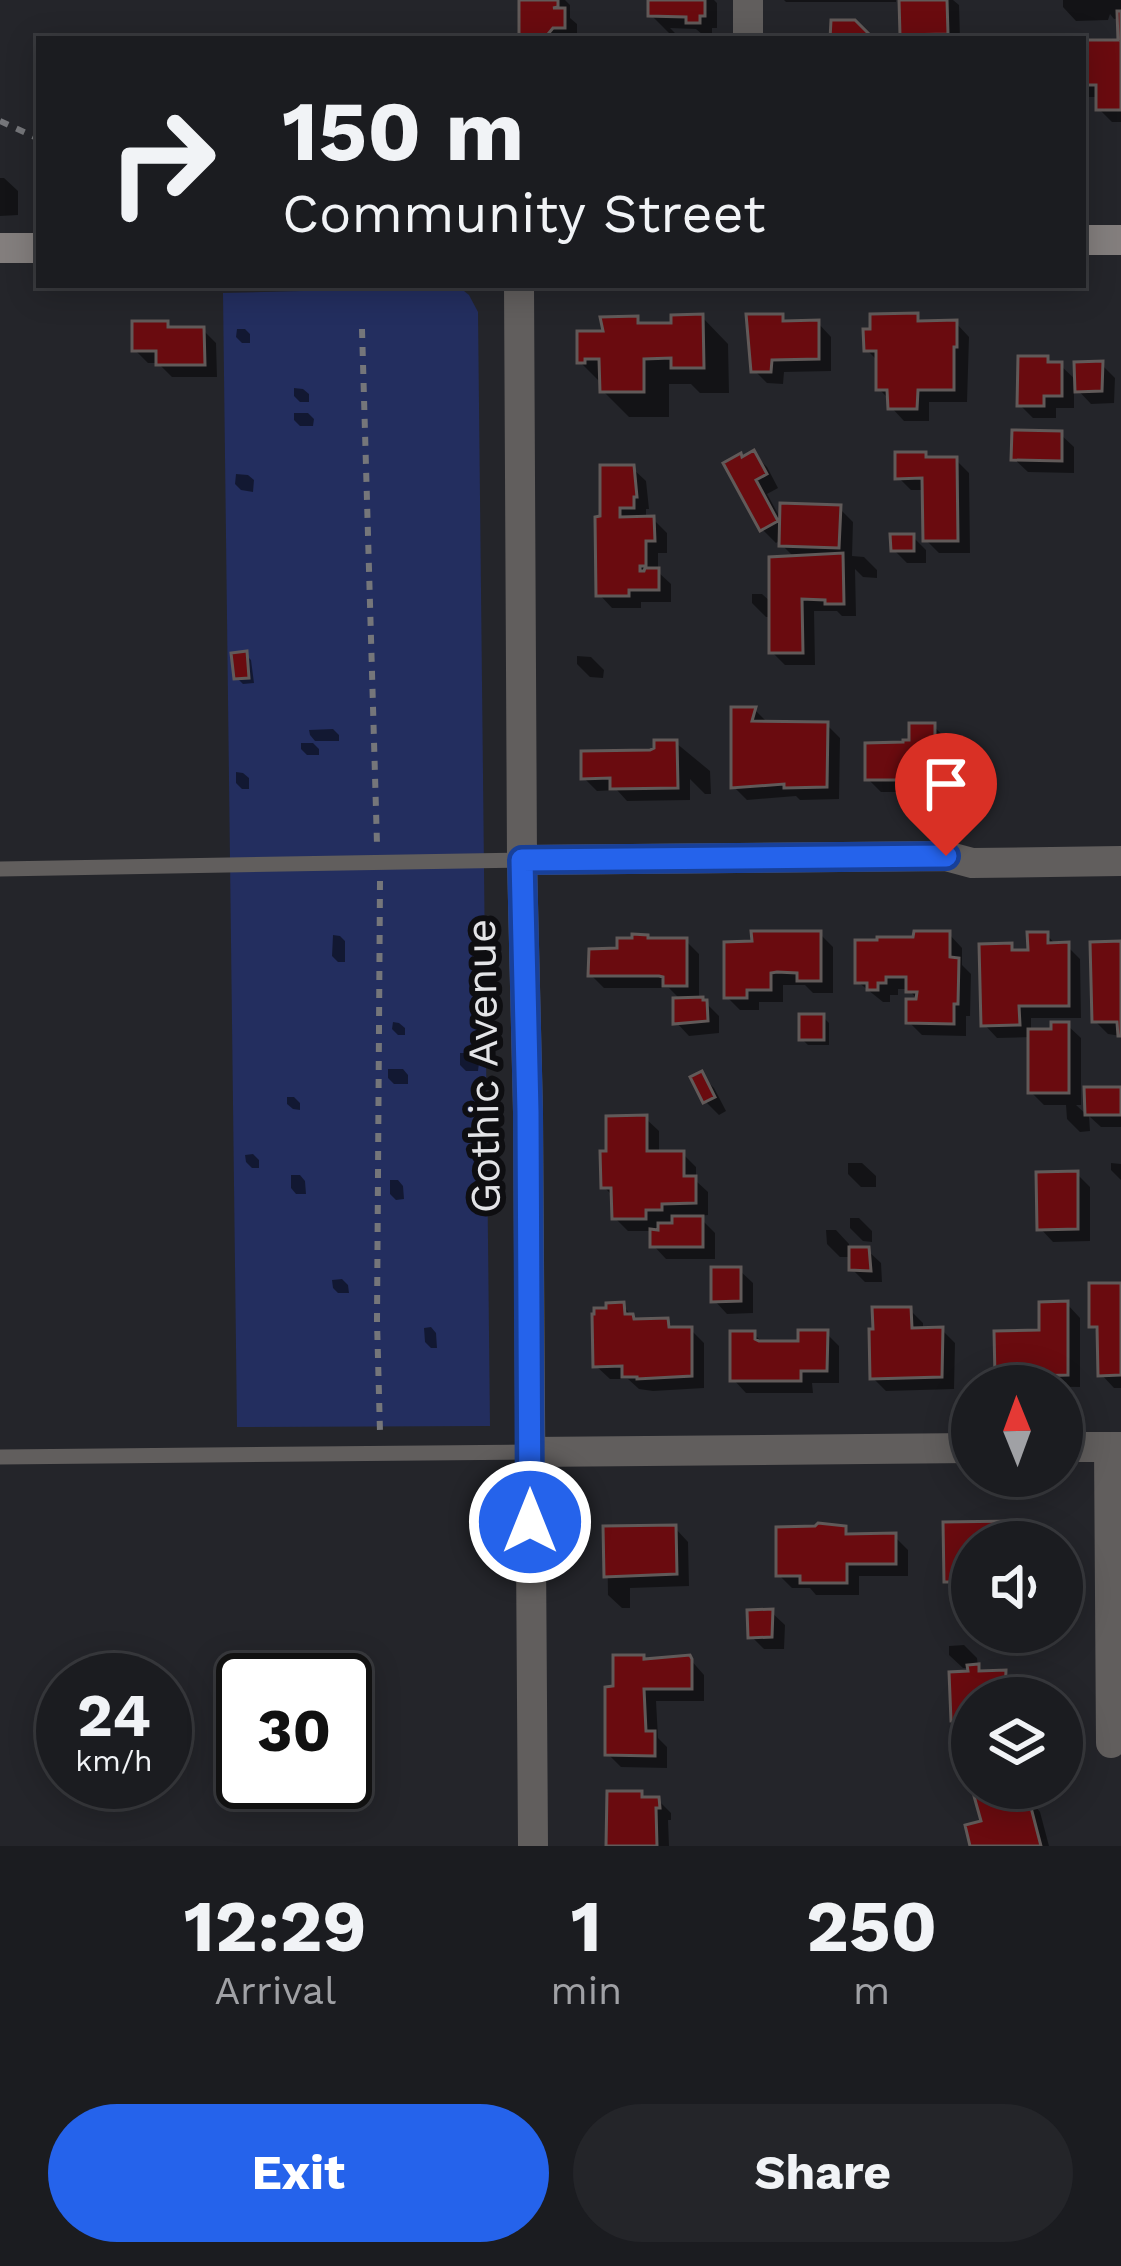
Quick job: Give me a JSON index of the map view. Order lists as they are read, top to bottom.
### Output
{
  "streets": {
    "street": ["Gothic Avenue"]
  },
  "north": "top",
  "page": {
    "turn": ["150 m", "Community Street"],
    "speed": "24 km/h",
    "limit": "30",
    "eta": [
      "12:29",
      "Arrival",
      "1",
      "min",
      "250",
      "m"
    ],
    "buttons": ["Exit", "Share"]
  }
}
